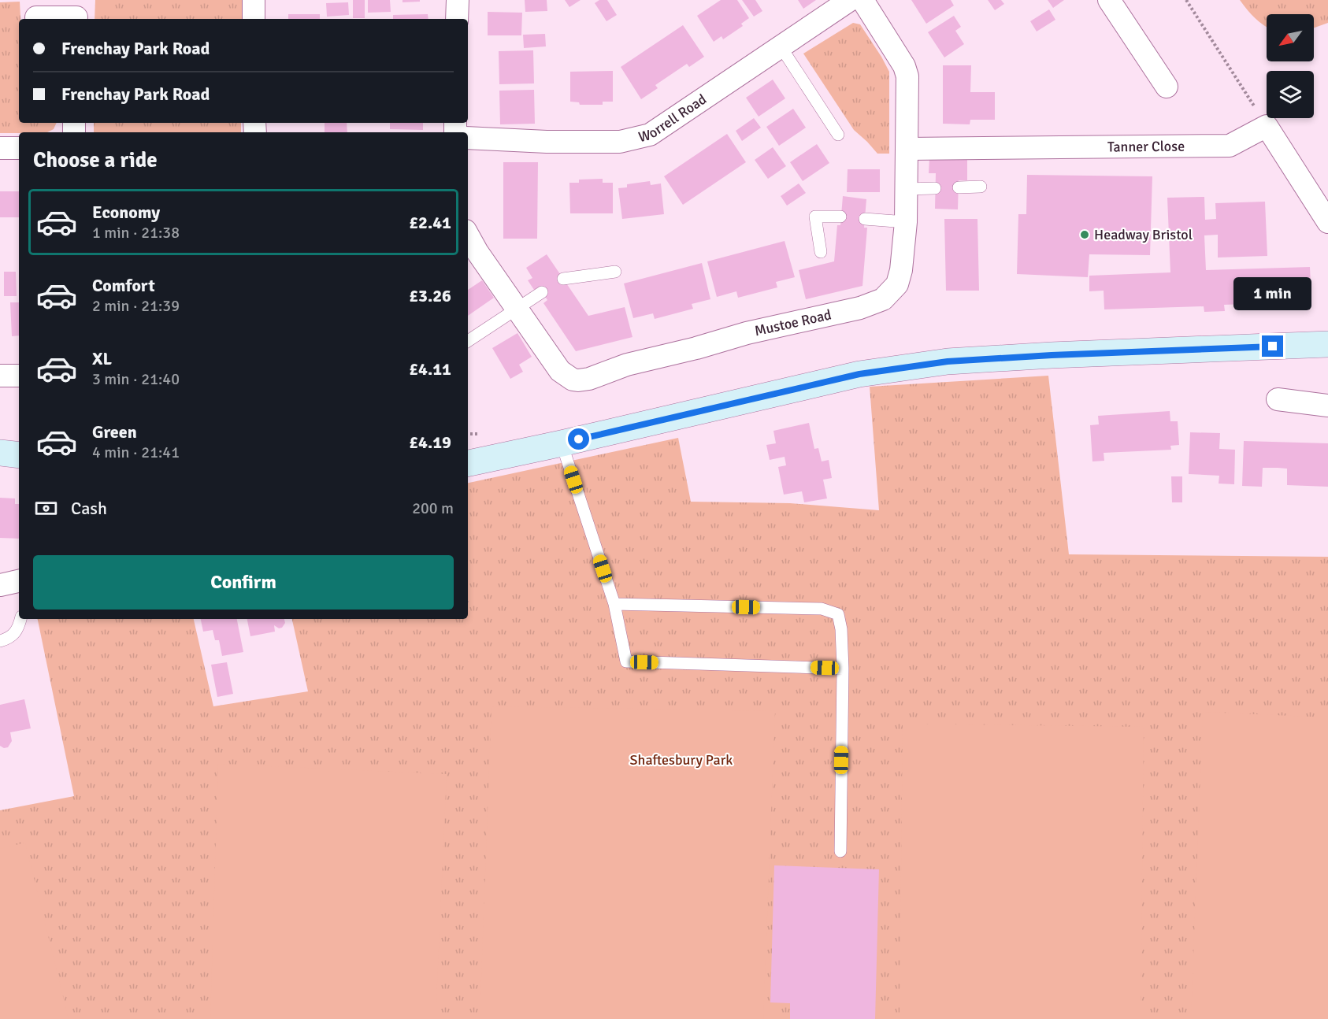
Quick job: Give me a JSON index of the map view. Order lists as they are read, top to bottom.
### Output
{
  "streets": {
    "street": ["Worrell Road", "Tanner Close", "Mustoe Road"]
  },
  "crossings": [
    ["Tanner Close", "Mustoe Road"]
  ],
  "parks": ["Shaftesbury Park"],
  "places": ["Headway Bristol"],
  "north": "bottom left",
  "page": {
    "banner": ["Frenchay Park Road", "Frenchay Park Road"],
    "heading": "Choose a ride",
    "list": [
      {
        "name": "Economy",
        "note": "1 min · 21:38",
        "value": "£2.41"
      },
      {
        "name": "Comfort",
        "note": "2 min · 21:39",
        "value": "£3.26"
      },
      {
        "name": "XL",
        "note": "3 min · 21:40",
        "value": "£4.11"
      },
      {
        "name": "Green",
        "note": "4 min · 21:41",
        "value": "£4.19"
      }
    ],
    "bubble": "1 min",
    "pay": ["Cash", "200 m"],
    "buttons": "Confirm"
  }
}
